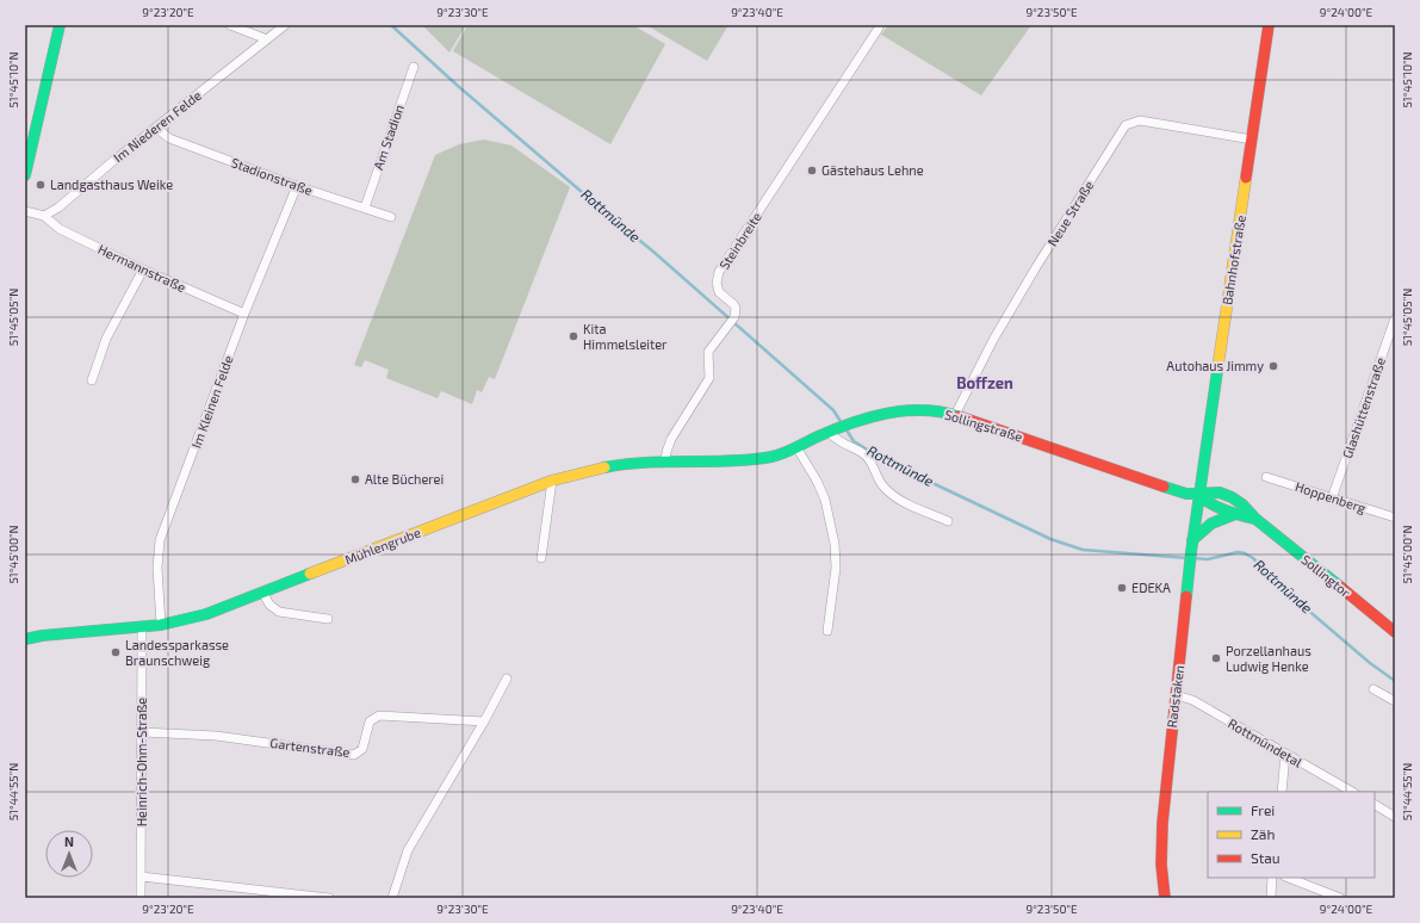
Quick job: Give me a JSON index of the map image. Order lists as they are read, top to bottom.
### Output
{
  "streets": {
    "street": [
      "Im Niederen Felde",
      "Am Stadion",
      "Stadionstraße",
      "Neue Straße",
      "Steinbreite",
      "Bahnhofstraße",
      "Hermannstraße",
      "Im Kleinen Felde",
      "Glashüttenstraße",
      "Sollingstraße",
      "Hoppenberg",
      "Mühlengrube",
      "Sollingtor",
      "Radstaken",
      "Rottmündetal",
      "Gartenstraße",
      "Heinrich-Ohm-Straße"
    ]
  },
  "crossings": [
    ["Im Niederen Felde", "Stadionstraße"],
    ["Im Niederen Felde", "Hermannstraße"],
    ["Am Stadion", "Stadionstraße"],
    ["Stadionstraße", "Im Kleinen Felde"],
    ["Neue Straße", "Bahnhofstraße"],
    ["Neue Straße", "Sollingstraße"],
    ["Steinbreite", "Mühlengrube"],
    ["Bahnhofstraße", "Sollingstraße"],
    ["Bahnhofstraße", "Sollingtor"],
    ["Bahnhofstraße", "Radstaken"],
    ["Hermannstraße", "Im Kleinen Felde"],
    ["Im Kleinen Felde", "Mühlengrube"],
    ["Glashüttenstraße", "Hoppenberg"],
    ["Sollingstraße", "Mühlengrube"],
    ["Sollingstraße", "Sollingtor"],
    ["Sollingstraße", "Radstaken"],
    ["Mühlengrube", "Heinrich-Ohm-Straße"],
    ["Sollingtor", "Radstaken"],
    ["Radstaken", "Rottmündetal"],
    ["Gartenstraße", "Heinrich-Ohm-Straße"]
  ],
  "districts": ["Boffzen"],
  "water": ["Rottmünde"],
  "places": [
    "Gästehaus Lehne",
    "Landgasthaus Weike",
    "Kita Himmelsleiter",
    "Autohaus Jimmy",
    "Alte Bücherei",
    "EDEKA",
    "Landessparkasse Braunschweig",
    "Porzellanhaus Ludwig Henke"
  ],
  "legend": ["Frei", "Zäh", "Stau"],
  "north": "top",
  "coordinates": [
    "9°23'20\"E",
    "9°23'30\"E",
    "9°23'40\"E",
    "9°23'50\"E",
    "9°24'00\"E",
    "51°45'10\"N",
    "51°45'05\"N",
    "51°45'00\"N",
    "51°44'55\"N"
  ]
}
